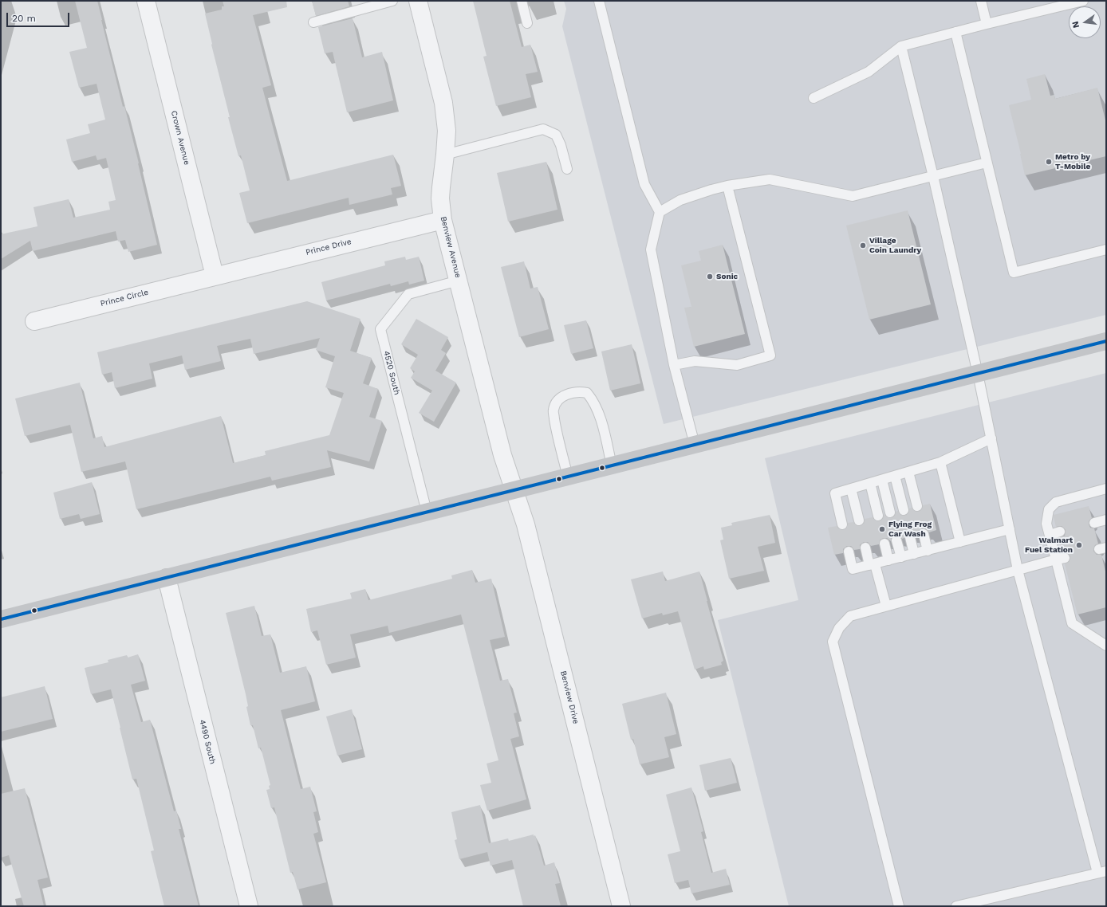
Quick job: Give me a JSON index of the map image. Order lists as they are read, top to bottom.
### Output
{
  "streets": {
    "street": [
      "Crown Avenue",
      "Prince Drive",
      "Benview Avenue",
      "Prince Circle",
      "Benview Drive",
      "4490 South"
    ],
    "lane": ["4520 South"]
  },
  "crossings": [
    ["Crown Avenue", "Prince Drive"],
    ["Crown Avenue", "Prince Circle"],
    ["Prince Drive", "Benview Avenue"],
    ["Prince Drive", "Prince Circle"],
    ["Benview Avenue", "4520 South"],
    ["Benview Avenue", "Benview Drive"]
  ],
  "places": [
    "Metro by T-Mobile",
    "Village Coin Laundry",
    "Sonic",
    "Flying Frog Car Wash",
    "Walmart Fuel Station"
  ],
  "scale_bar": "20 m",
  "north": "left"
}
